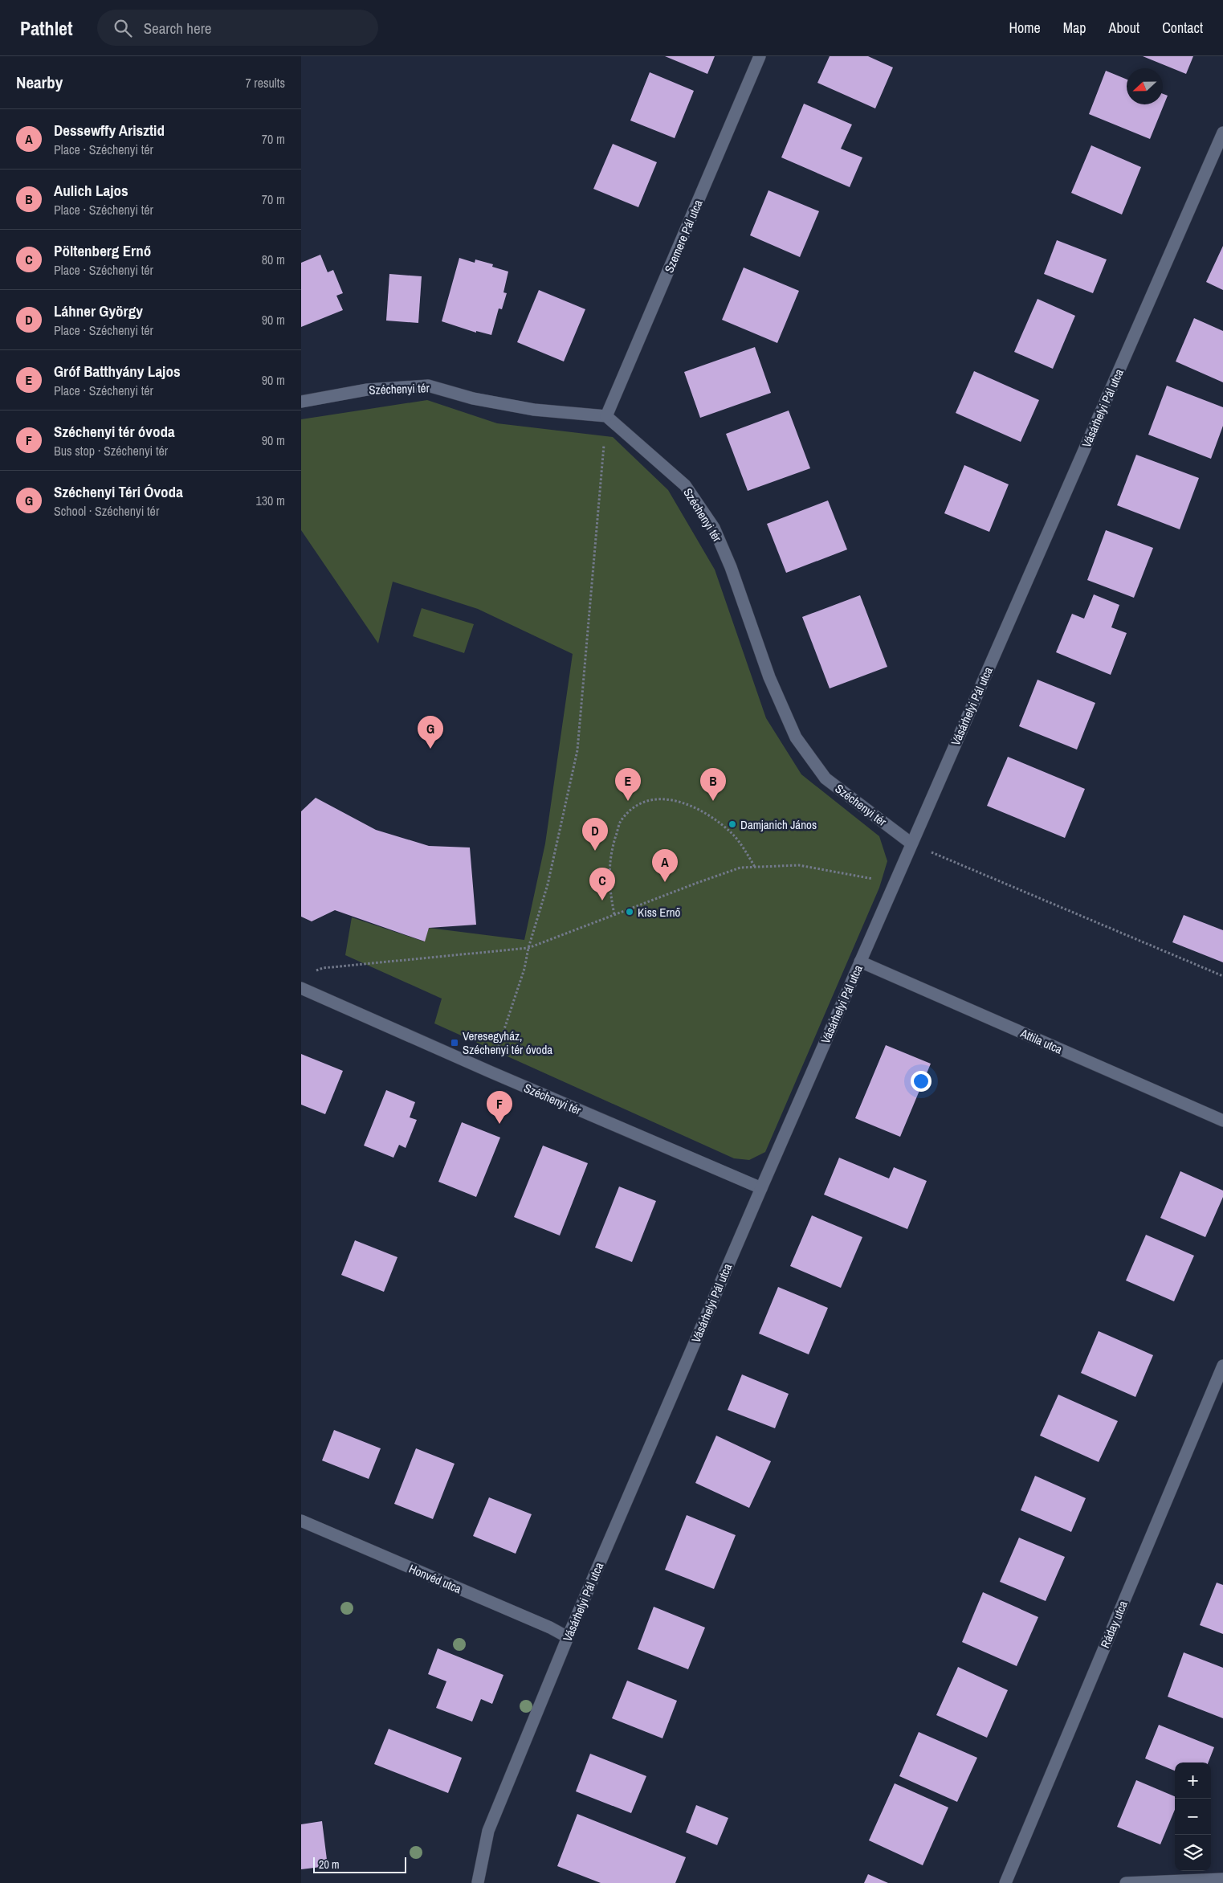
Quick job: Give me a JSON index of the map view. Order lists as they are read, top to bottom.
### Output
{
  "streets": {
    "street": [
      "Szemere Pál utca",
      "Széchenyi tér",
      "Vásárhelyi Pál utca",
      "Attila utca",
      "Honvéd utca",
      "Ráday utca"
    ]
  },
  "crossings": [
    ["Szemere Pál utca", "Széchenyi tér"],
    ["Széchenyi tér", "Vásárhelyi Pál utca"],
    ["Vásárhelyi Pál utca", "Attila utca"],
    ["Vásárhelyi Pál utca", "Honvéd utca"]
  ],
  "places": {
    "other": ["Damjanich János", "Kiss Ernő"],
    "transit": ["Veresegyház, Széchenyi tér óvoda"]
  },
  "scale_bar": "20 m",
  "north": "left",
  "page": {
    "header": "Pathlet",
    "search": "Search here",
    "nav": [
      "Home",
      "Map",
      "About",
      "Contact"
    ],
    "heading": ["Nearby", "7 results"],
    "list": [
      {
        "mark": "A",
        "name": "Dessewffy Arisztid",
        "note": "Place · Széchenyi tér",
        "value": "70 m"
      },
      {
        "mark": "B",
        "name": "Aulich Lajos",
        "note": "Place · Széchenyi tér",
        "value": "70 m"
      },
      {
        "mark": "C",
        "name": "Pöltenberg Ernő",
        "note": "Place · Széchenyi tér",
        "value": "80 m"
      },
      {
        "mark": "D",
        "name": "Láhner György",
        "note": "Place · Széchenyi tér",
        "value": "90 m"
      },
      {
        "mark": "E",
        "name": "Gróf Batthyány Lajos",
        "note": "Place · Széchenyi tér",
        "value": "90 m"
      },
      {
        "mark": "F",
        "name": "Széchenyi tér óvoda",
        "note": "Bus stop · Széchenyi tér",
        "value": "90 m"
      },
      {
        "mark": "G",
        "name": "Széchenyi Téri Óvoda",
        "note": "School · Széchenyi tér",
        "value": "130 m"
      }
    ],
    "pins": [
      "G",
      "B",
      "E",
      "D",
      "A",
      "C",
      "F"
    ],
    "map_buttons": ["+", "−"],
    "scale": "20 m"
  }
}
